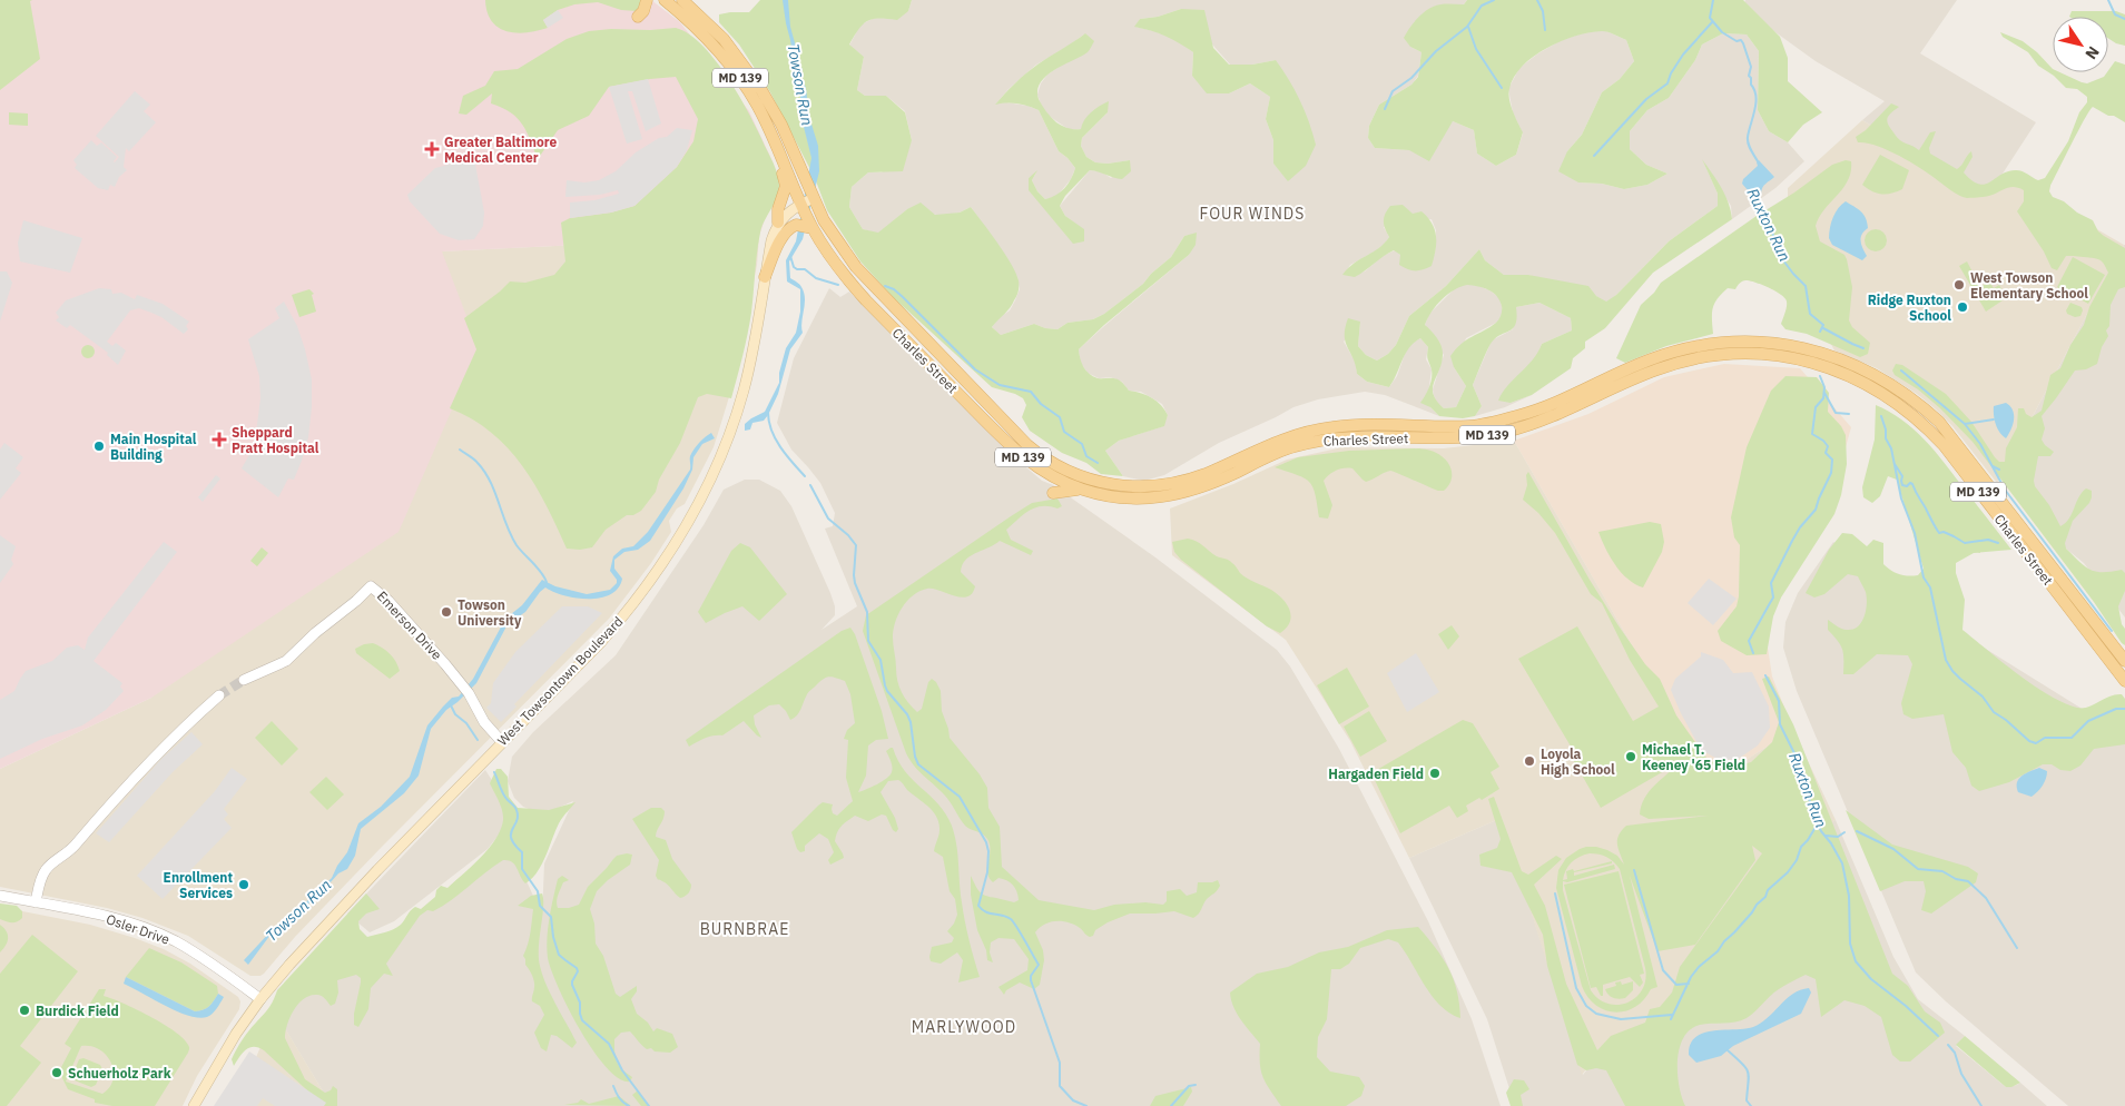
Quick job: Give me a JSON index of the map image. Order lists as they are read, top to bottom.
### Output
{
  "streets": {
    "main road": ["MD 139", "Charles Street", "West Towsontown Boulevard"],
    "street": ["Emerson Drive", "Osler Drive"]
  },
  "crossings": [
    ["Emerson Drive", "West Towsontown Boulevard"],
    ["West Towsontown Boulevard", "Osler Drive"]
  ],
  "districts": ["FOUR WINDS", "BURNBRAE", "MARLYWOOD"],
  "water": ["Towson Run", "Ruxton Run"],
  "places": {
    "health": ["Greater Baltimore Medical Center", "Sheppard Pratt Hospital"],
    "other": [
      "West Towson Elementary School",
      "Ridge Ruxton School",
      "Main Hospital Building",
      "Towson University",
      "Michael T. Keeney '65 Field",
      "Loyola High School",
      "Hargaden Field",
      "Enrollment Services",
      "Burdick Field",
      "Schuerholz Park"
    ]
  },
  "north": "bottom right"
}
